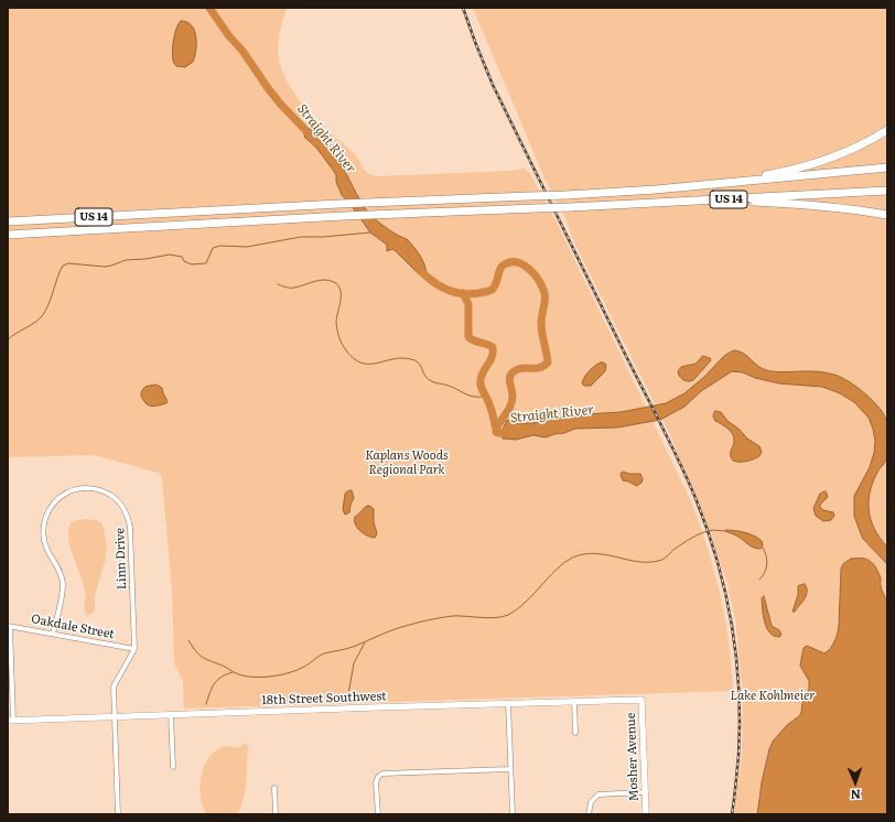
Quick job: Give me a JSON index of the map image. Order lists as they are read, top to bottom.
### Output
{
  "streets": {
    "highway": ["US 14"],
    "street": [
      "Linn Drive",
      "Oakdale Street",
      "18th Street Southwest",
      "Mosher Avenue"
    ]
  },
  "crossings": [
    ["Linn Drive", "Oakdale Street"],
    ["18th Street Southwest", "Mosher Avenue"]
  ],
  "water": ["Straight River"],
  "parks": ["Kaplans Woods Regional Park", "Lake Kohlmeier"],
  "north": "bottom"
}
